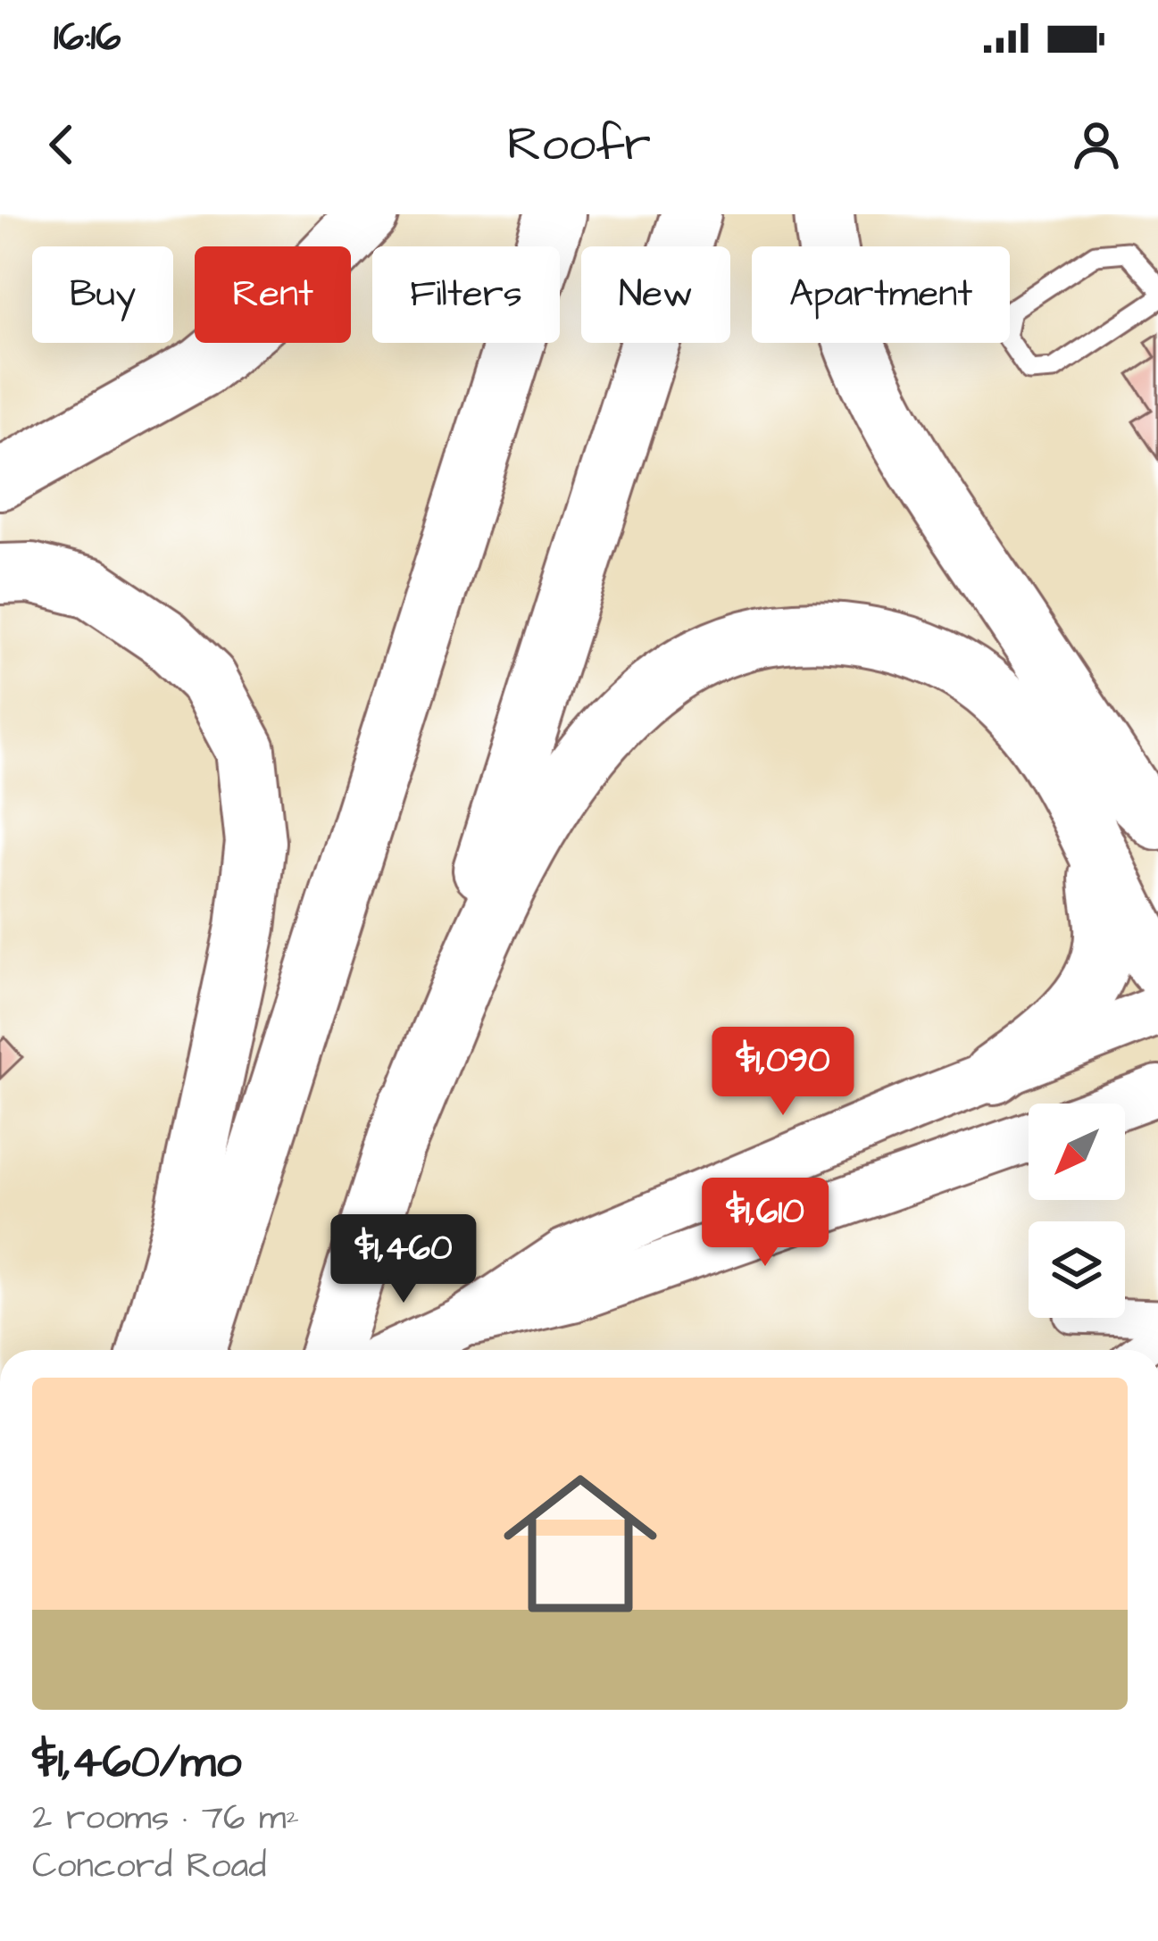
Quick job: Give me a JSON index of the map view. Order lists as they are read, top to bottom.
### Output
{
  "north": "bottom left",
  "page": {
    "status": "16:16",
    "header": "Roofr",
    "chip": [
      "Buy",
      "Rent",
      "Filters",
      "New",
      "Apartment"
    ],
    "price": ["$1,090", "$1,610", "$1,460"],
    "list": [
      {
        "name": "$1,460/mo",
        "note": "2 rooms · 76 m² · Concord Road"
      }
    ]
  }
}
